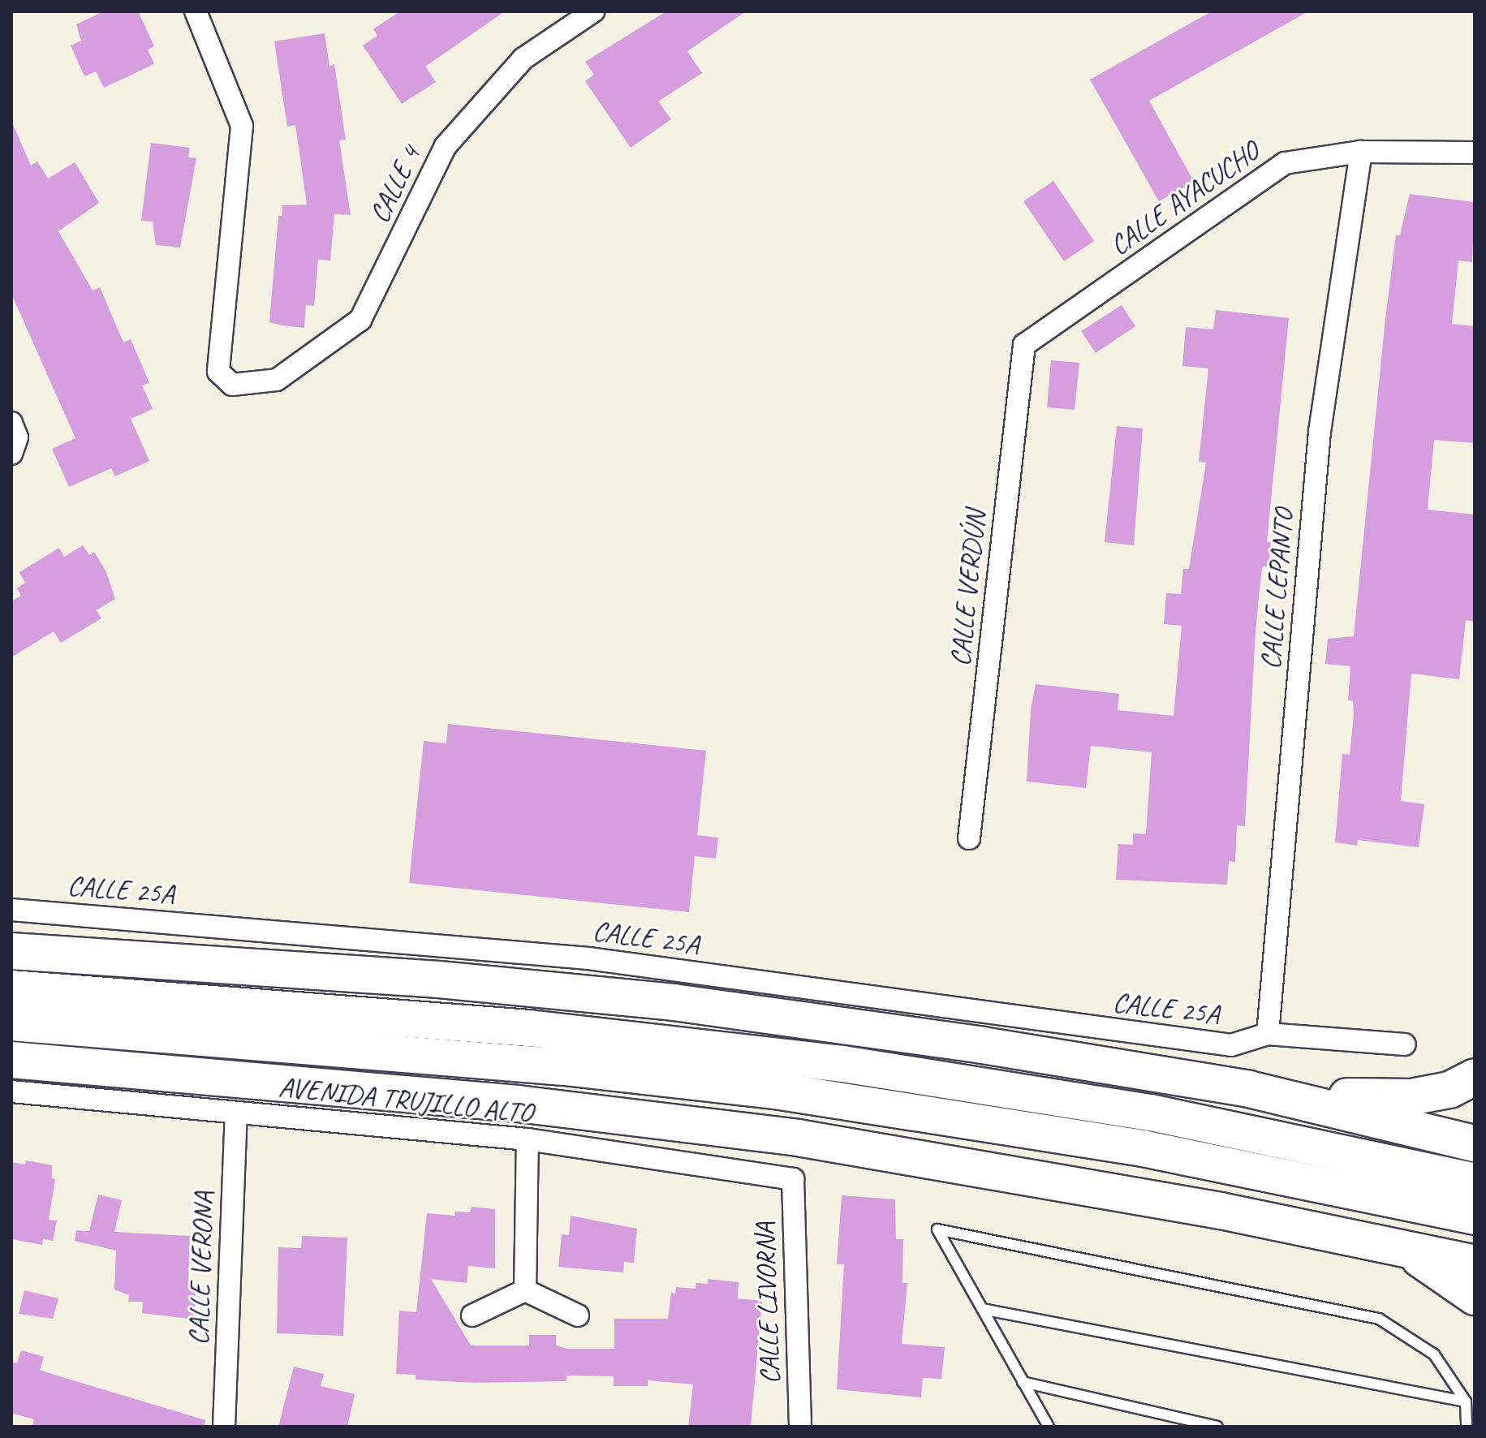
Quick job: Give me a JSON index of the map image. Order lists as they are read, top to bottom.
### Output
{
  "streets": {
    "street": [
      "CALLE 4",
      "CALLE AYACUCHO",
      "CALLE VERDÚN",
      "CALLE LEPANTO",
      "CALLE 25A",
      "AVENIDA TRUJILLO ALTO",
      "CALLE VERONA",
      "CALLE LIVORNA"
    ]
  },
  "crossings": [
    ["CALLE AYACUCHO", "CALLE VERDÚN"],
    ["CALLE AYACUCHO", "CALLE LEPANTO"],
    ["CALLE LEPANTO", "CALLE 25A"],
    ["AVENIDA TRUJILLO ALTO", "CALLE VERONA"],
    ["AVENIDA TRUJILLO ALTO", "CALLE LIVORNA"]
  ]
}
